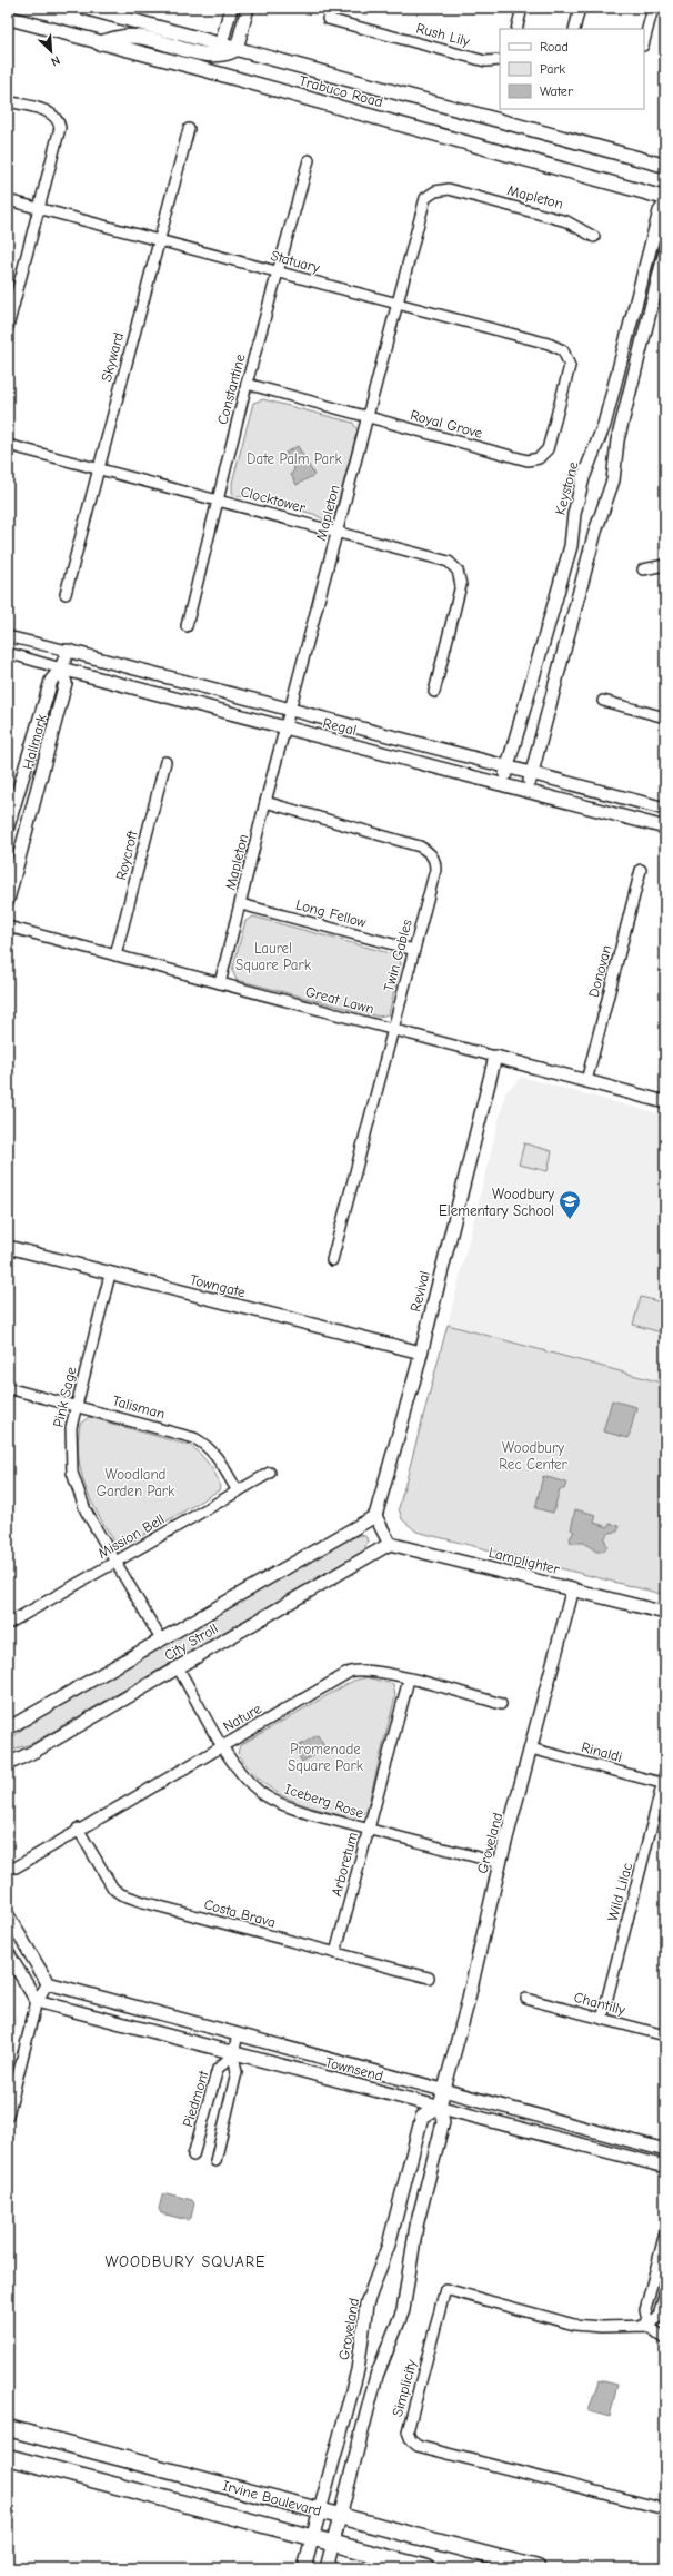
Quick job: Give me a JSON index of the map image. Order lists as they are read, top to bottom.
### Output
{
  "streets": {
    "main road": ["Trabuco Road", "Irvine Boulevard"],
    "street": [
      "Rush Lily",
      "Mapleton",
      "Statuary",
      "Skyward",
      "Constantine",
      "Royal Grove",
      "Keystone",
      "Clocktower",
      "Regal",
      "Hallmark",
      "Roycroft",
      "Long Fellow",
      "Twin Gables",
      "Donovan",
      "Great Lawn",
      "Towngate",
      "Revival",
      "Pink Sage",
      "Talisman",
      "Mission Bell",
      "Lamplighter",
      "City Stroll",
      "Nature",
      "Rinaldi",
      "Iceberg Rose",
      "Groveland",
      "Arboretum",
      "Wild Lilac",
      "Costa Brava",
      "Chantilly",
      "Townsend",
      "Piedmont",
      "Simplicity"
    ]
  },
  "crossings": [
    ["Mapleton", "Statuary"],
    ["Mapleton", "Royal Grove"],
    ["Mapleton", "Clocktower"],
    ["Mapleton", "Regal"],
    ["Mapleton", "Long Fellow"],
    ["Mapleton", "Twin Gables"],
    ["Mapleton", "Great Lawn"],
    ["Statuary", "Skyward"],
    ["Statuary", "Constantine"],
    ["Statuary", "Royal Grove"],
    ["Skyward", "Clocktower"],
    ["Constantine", "Royal Grove"],
    ["Constantine", "Clocktower"],
    ["Keystone", "Regal"],
    ["Regal", "Hallmark"],
    ["Roycroft", "Great Lawn"],
    ["Long Fellow", "Twin Gables"],
    ["Twin Gables", "Great Lawn"],
    ["Donovan", "Great Lawn"],
    ["Great Lawn", "Revival"],
    ["Towngate", "Revival"],
    ["Towngate", "Pink Sage"],
    ["Revival", "City Stroll"],
    ["Pink Sage", "Talisman"],
    ["Pink Sage", "Mission Bell"],
    ["Pink Sage", "City Stroll"],
    ["Talisman", "Mission Bell"],
    ["Lamplighter", "City Stroll"],
    ["Lamplighter", "Groveland"],
    ["City Stroll", "Iceberg Rose"],
    ["Nature", "Iceberg Rose"],
    ["Nature", "Arboretum"],
    ["Nature", "Costa Brava"],
    ["Rinaldi", "Groveland"],
    ["Rinaldi", "Wild Lilac"],
    ["Iceberg Rose", "Groveland"],
    ["Iceberg Rose", "Arboretum"],
    ["Groveland", "Townsend"],
    ["Groveland", "Irvine Boulevard"],
    ["Arboretum", "Costa Brava"],
    ["Wild Lilac", "Chantilly"],
    ["Townsend", "Piedmont"]
  ],
  "districts": ["WOODBURY SQUARE"],
  "parks": [
    "Date Palm Park",
    "Laurel Square Park",
    "Woodbury Rec Center",
    "Woodland Garden Park",
    "Promenade Square Park"
  ],
  "places": {
    "school or university": ["Woodbury Elementary School"]
  },
  "legend": ["Road", "Park", "Water"],
  "north": "bottom right"
}
